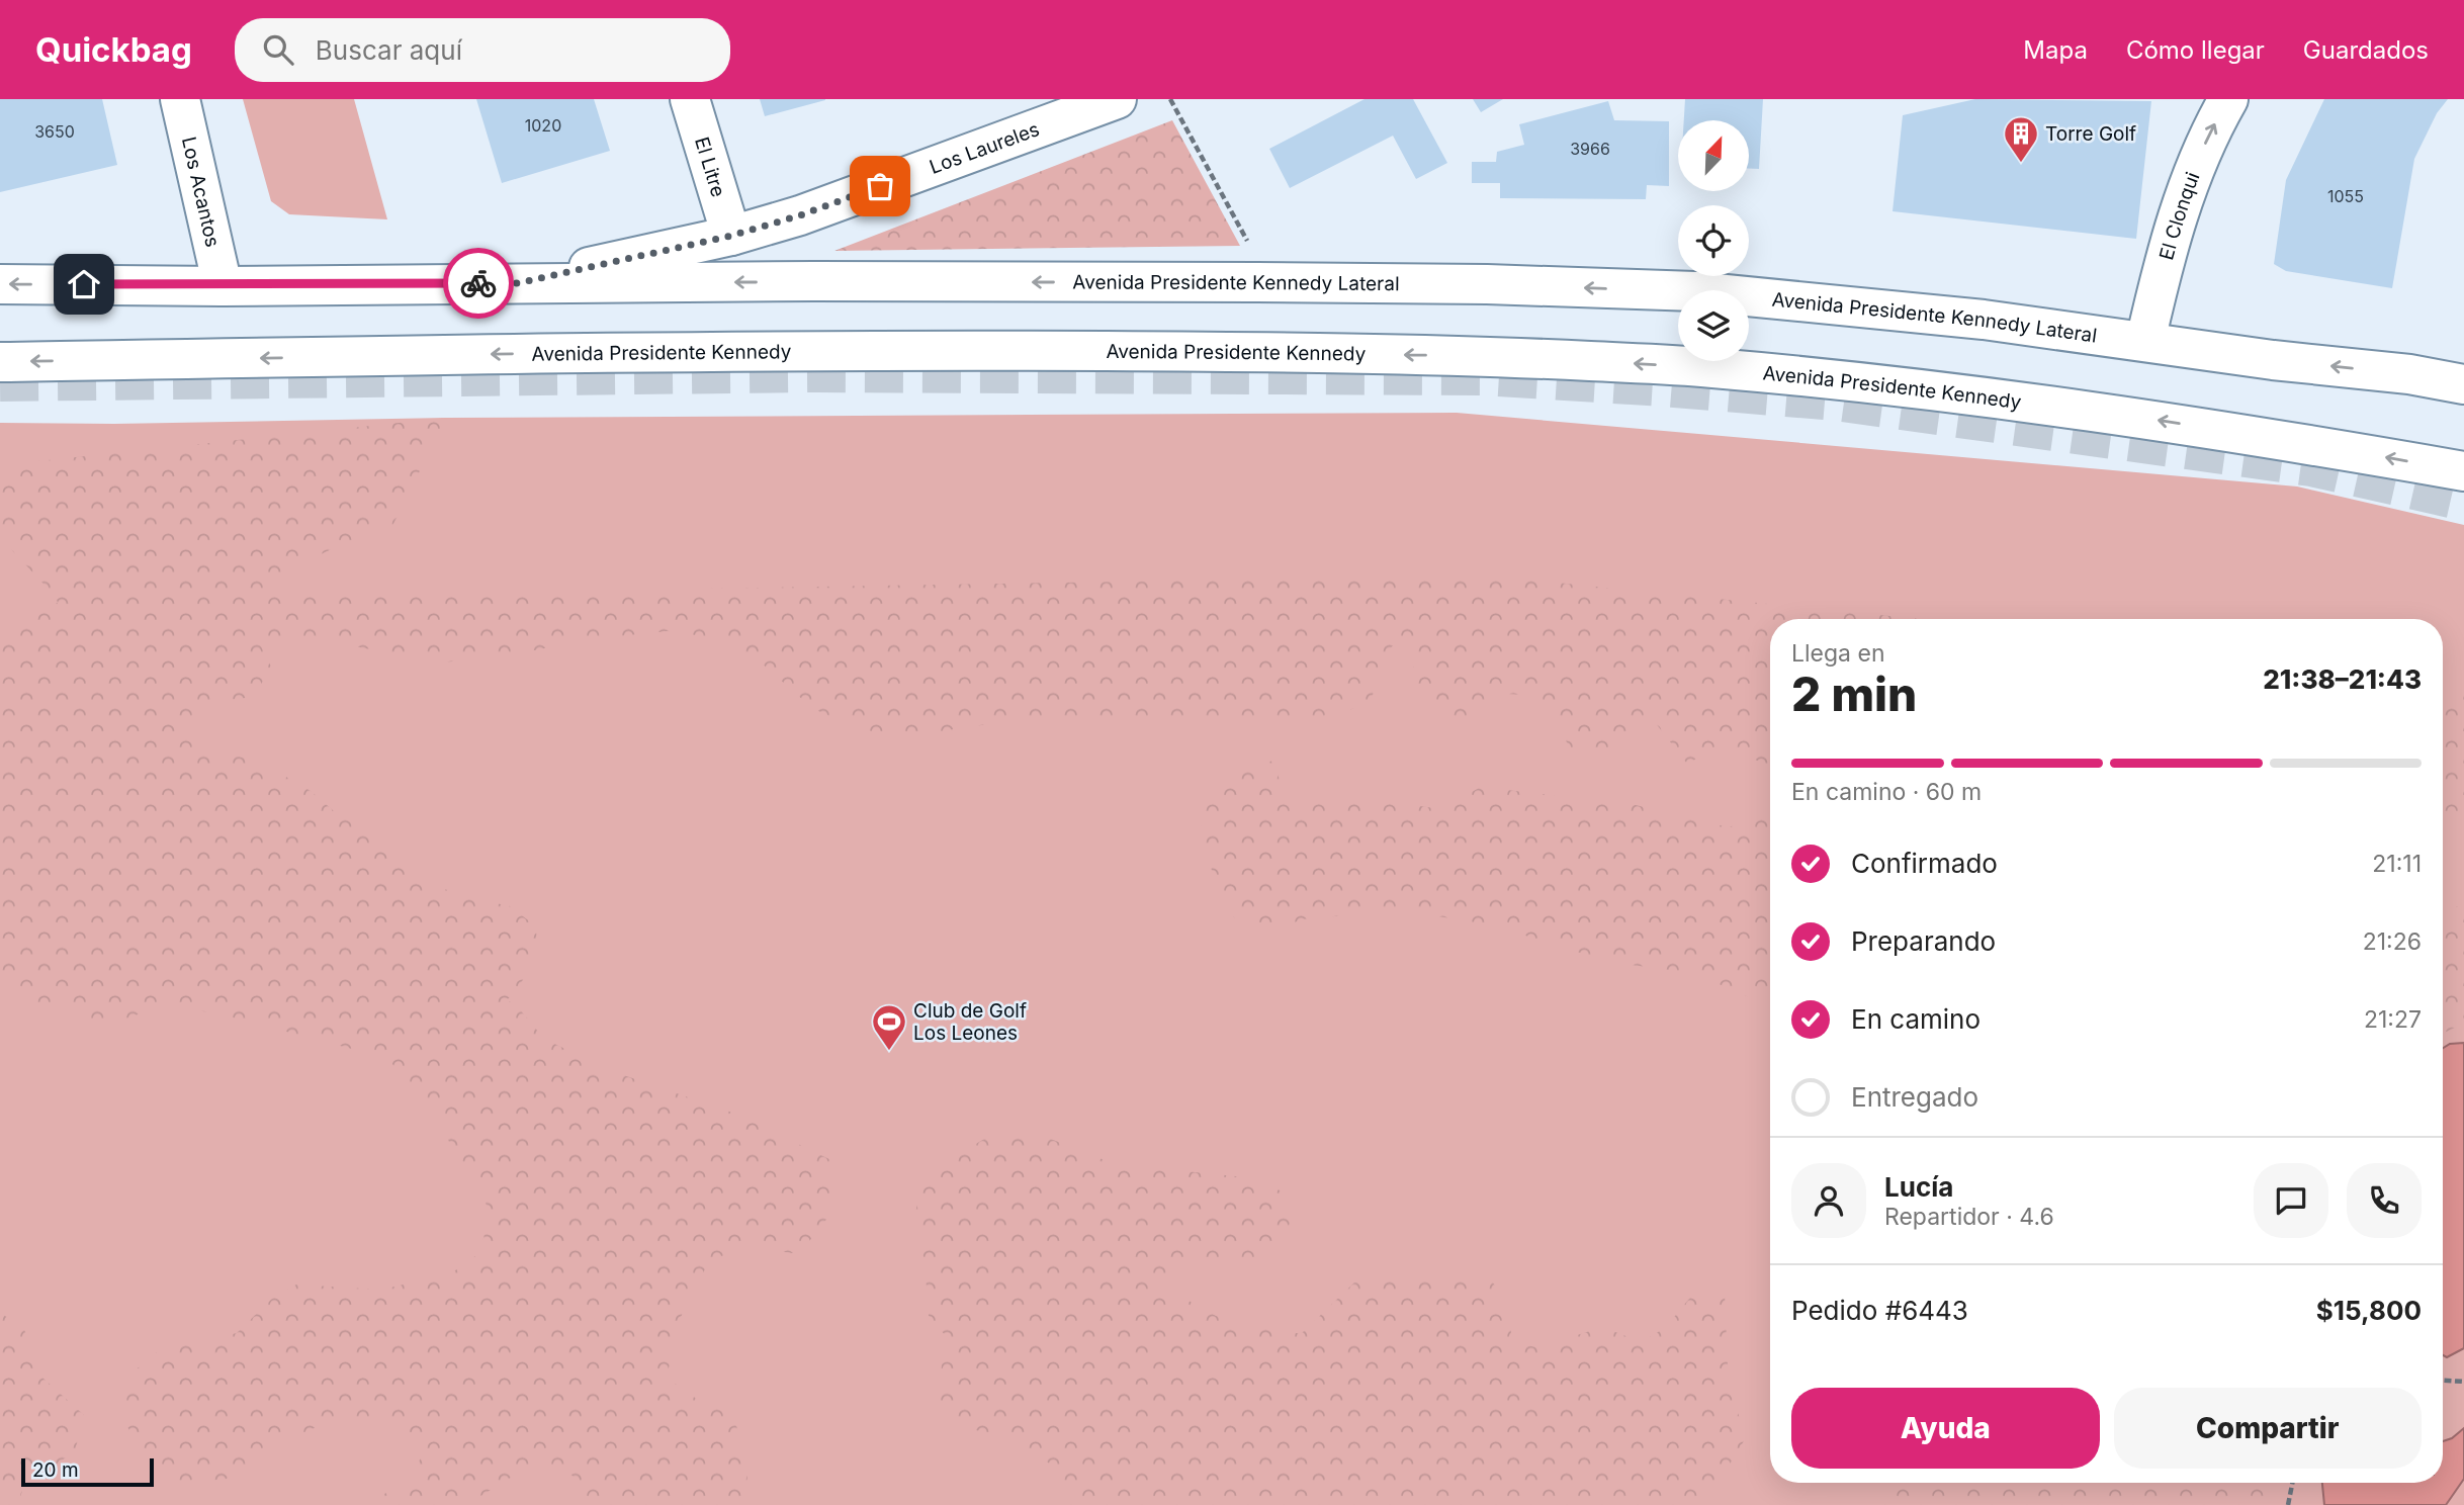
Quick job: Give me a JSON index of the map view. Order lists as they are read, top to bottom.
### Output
{
  "streets": {
    "main road": [
      "Los Laureles",
      "El Litre",
      "Los Acantos",
      "El Clonqui",
      "Avenida Presidente Kennedy Lateral",
      "Avenida Presidente Kennedy"
    ]
  },
  "crossings": [
    ["Los Laureles", "El Litre"],
    ["Los Laureles", "Avenida Presidente Kennedy Lateral"],
    ["Los Acantos", "Avenida Presidente Kennedy Lateral"],
    ["El Clonqui", "Avenida Presidente Kennedy Lateral"]
  ],
  "one_way": ["El Clonqui", "Avenida Presidente Kennedy Lateral", "Avenida Presidente Kennedy"],
  "places": {
    "building": ["Torre Golf"],
    "sports": ["Club de Golf Los Leones"]
  },
  "house_numbers": [
    "1020",
    "3650",
    "3966",
    "1055"
  ],
  "scale_bar": "20 m",
  "north": "top right",
  "page": {
    "header": "Quickbag",
    "search": "Buscar aquí",
    "nav": ["Mapa", "Cómo llegar", "Guardados"],
    "heading": ["2 min", "Llega en", "21:38–21:43"],
    "panel": [
      "Lucía",
      "Repartidor · 4.6",
      "Pedido #6443",
      "$15,800"
    ],
    "bar": "En camino · 60 m",
    "list": [
      ["Confirmado", "21:11"],
      ["Preparando", "21:26"],
      ["En camino", "21:27"],
      "Entregado"
    ],
    "buttons": ["Ayuda", "Compartir"],
    "scale": "20 m"
  }
}
